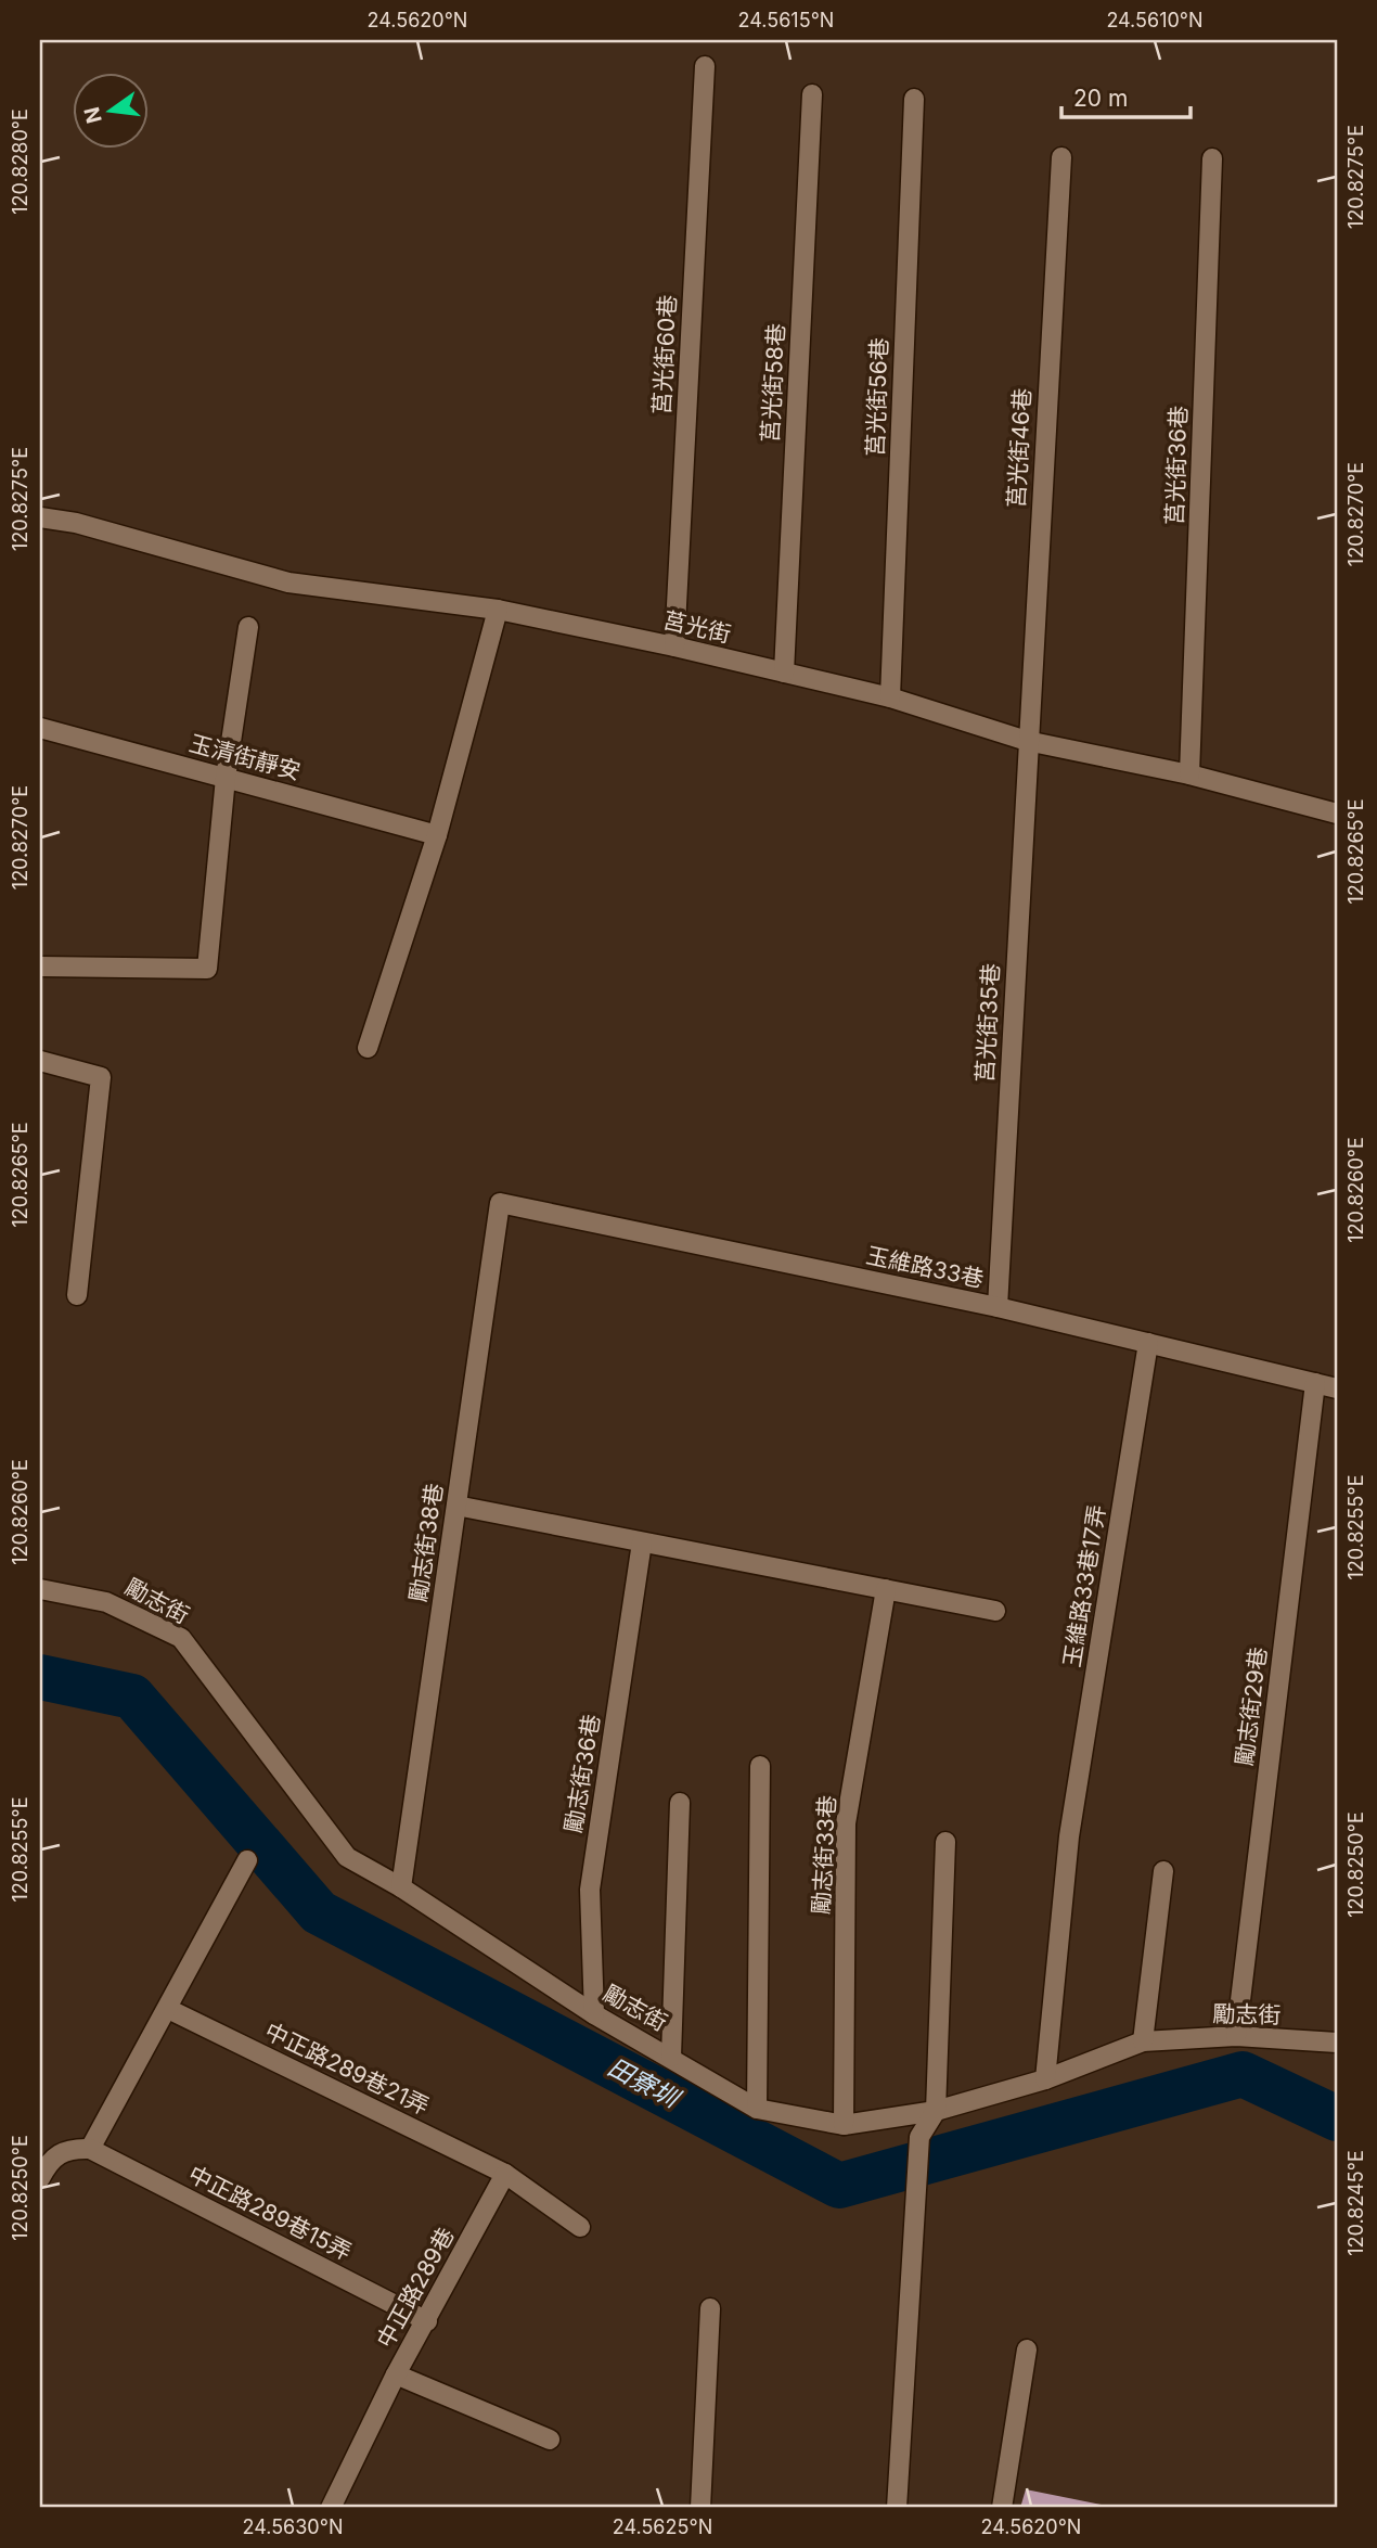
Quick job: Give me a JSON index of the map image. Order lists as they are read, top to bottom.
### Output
{
  "streets": {
    "street": [
      "莒光街60巷",
      "莒光街58巷",
      "莒光街56巷",
      "莒光街46巷",
      "莒光街36巷",
      "莒光街",
      "玉清街靜安",
      "莒光街35巷",
      "玉維路33巷",
      "勵志街38巷",
      "玉維路33巷17弄",
      "勵志街",
      "勵志街29巷",
      "勵志街36巷",
      "勵志街33巷",
      "中正路289巷21弄",
      "中正路289巷15弄",
      "中正路289巷"
    ]
  },
  "crossings": [
    ["莒光街60巷", "莒光街"],
    ["莒光街58巷", "莒光街"],
    ["莒光街56巷", "莒光街"],
    ["莒光街46巷", "莒光街"],
    ["莒光街46巷", "莒光街35巷"],
    ["莒光街36巷", "莒光街"],
    ["莒光街", "莒光街35巷"],
    ["莒光街35巷", "玉維路33巷"],
    ["玉維路33巷", "勵志街38巷"],
    ["玉維路33巷", "玉維路33巷17弄"],
    ["玉維路33巷", "勵志街29巷"],
    ["勵志街38巷", "勵志街"],
    ["玉維路33巷17弄", "勵志街"],
    ["勵志街", "勵志街29巷"],
    ["勵志街", "勵志街36巷"],
    ["勵志街", "勵志街33巷"],
    ["中正路289巷21弄", "中正路289巷"],
    ["中正路289巷15弄", "中正路289巷"]
  ],
  "water": ["田寮圳"],
  "scale_bar": "20 m",
  "north": "left",
  "coordinates": [
    "24.5620°N",
    "24.5615°N",
    "24.5610°N",
    "120.8280°E",
    "120.8275°E",
    "120.8270°E",
    "120.8265°E",
    "120.8260°E",
    "120.8255°E",
    "120.8250°E",
    "120.8245°E",
    "24.5630°N",
    "24.5625°N"
  ]
}
